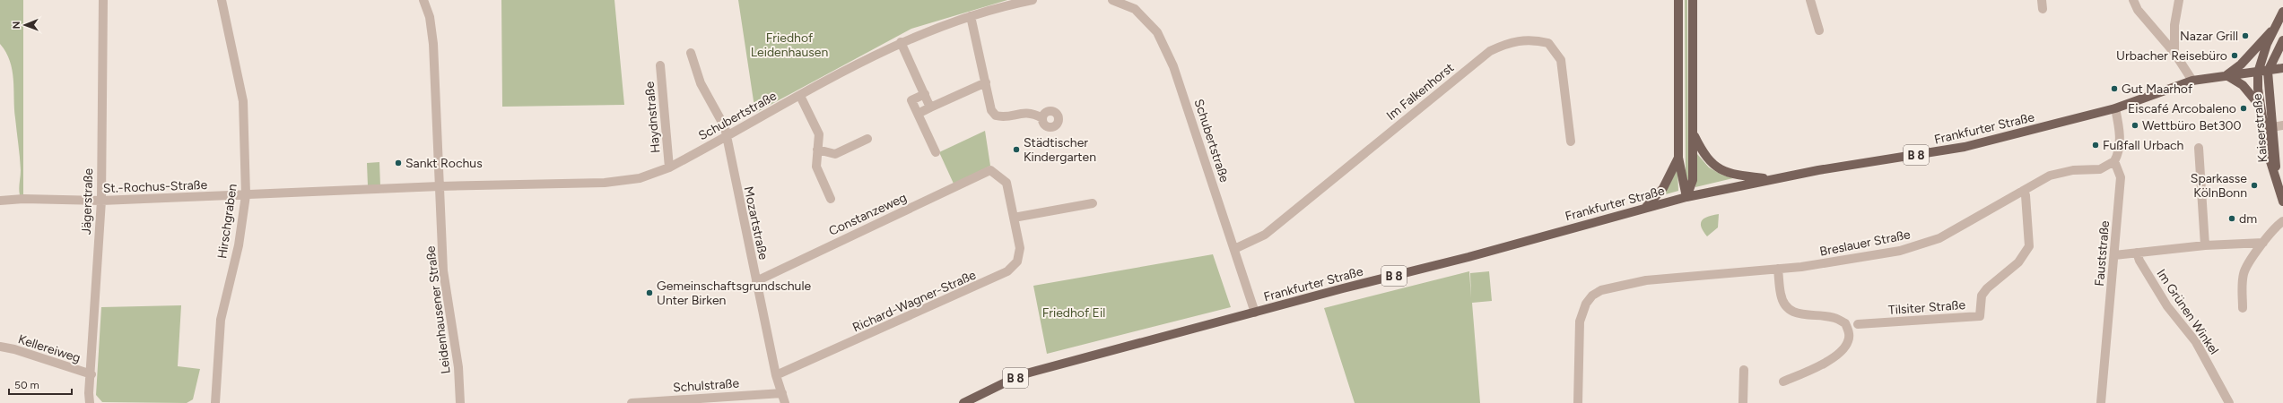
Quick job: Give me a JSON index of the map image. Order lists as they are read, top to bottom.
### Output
{
  "streets": {
    "main road": ["Frankfurter Straße", "Kaiserstraße", "B 8"],
    "street": [
      "Im Falkenhorst",
      "Schubertstraße",
      "Haydnstraße",
      "St.-Rochus-Straße",
      "Jägerstraße",
      "Constanzeweg",
      "Hirschgraben",
      "Mozartstraße",
      "Breslauer Straße",
      "Fauststraße",
      "Richard-Wagner-Straße",
      "Tilsiter Straße",
      "Leidenhausener Straße",
      "Im Grünen Winkel",
      "Kellereiweg",
      "Schulstraße"
    ]
  },
  "crossings": [
    ["Im Falkenhorst", "Schubertstraße"],
    ["Schubertstraße", "Haydnstraße"],
    ["Schubertstraße", "Frankfurter Straße"],
    ["Schubertstraße", "St.-Rochus-Straße"],
    ["Schubertstraße", "Mozartstraße"],
    ["Schubertstraße", "Leidenhausener Straße"],
    ["Frankfurter Straße", "Kaiserstraße"],
    ["St.-Rochus-Straße", "Jägerstraße"],
    ["St.-Rochus-Straße", "Hirschgraben"],
    ["St.-Rochus-Straße", "Leidenhausener Straße"],
    ["Jägerstraße", "Kellereiweg"],
    ["Constanzeweg", "Mozartstraße"],
    ["Constanzeweg", "Richard-Wagner-Straße"],
    ["Mozartstraße", "Richard-Wagner-Straße"],
    ["Mozartstraße", "Schulstraße"],
    ["Breslauer Straße", "Fauststraße"],
    ["Breslauer Straße", "Tilsiter Straße"]
  ],
  "parks": ["Friedhof Leidenhausen", "Friedhof Eil"],
  "places": [
    "Nazar Grill",
    "Urbacher Reisebüro",
    "Gut Maarhof",
    "Eiscafé Arcobaleno",
    "Wettbüro Bet300",
    "Fußfall Urbach",
    "Städtischer Kindergarten",
    "Sankt Rochus",
    "Sparkasse KölnBonn",
    "dm",
    "Gemeinschaftsgrundschule Unter Birken"
  ],
  "scale_bar": "50 m",
  "north": "left"
}
